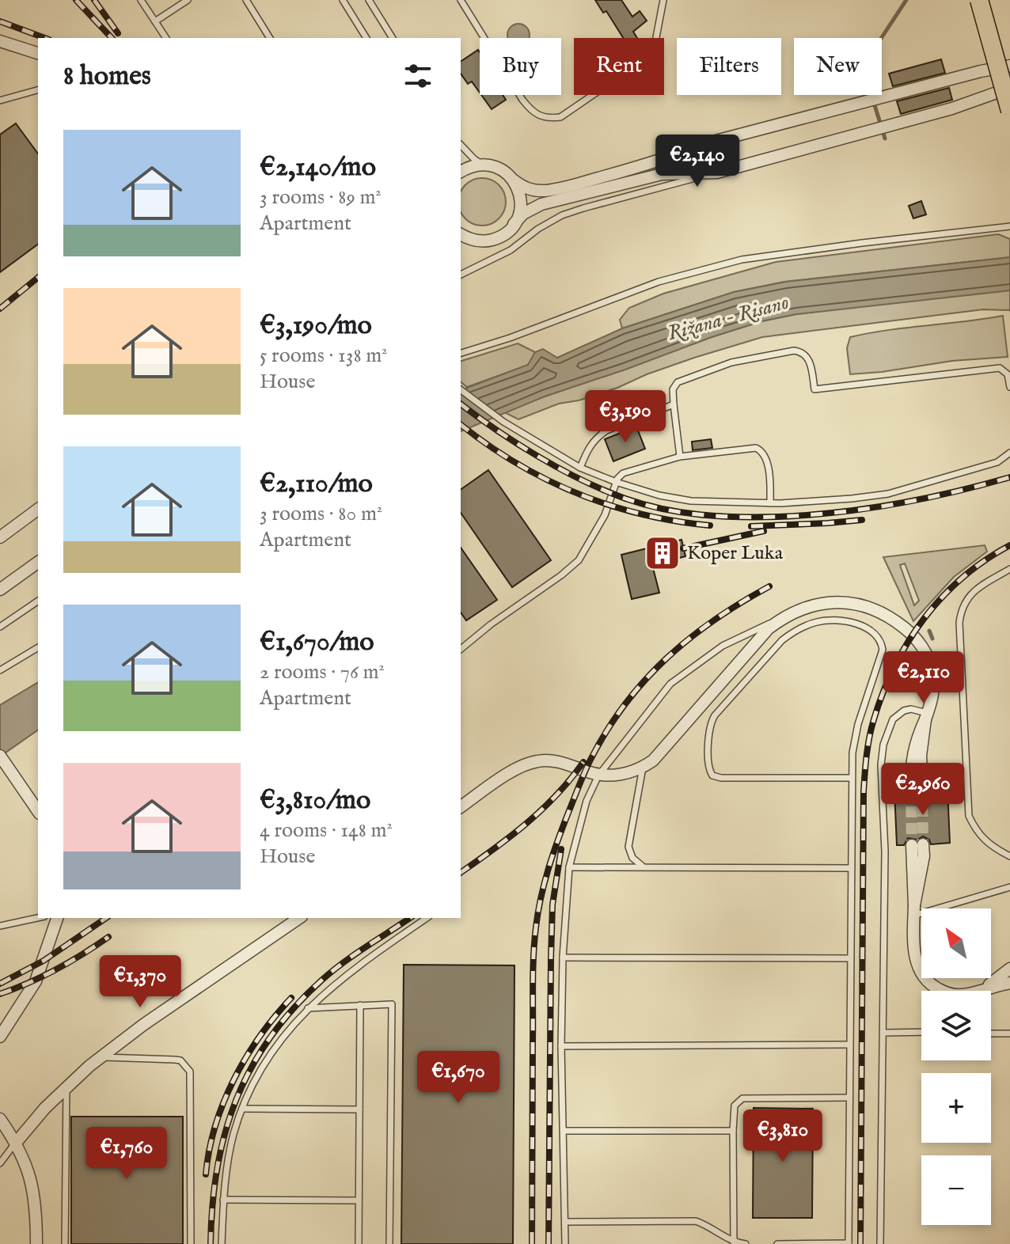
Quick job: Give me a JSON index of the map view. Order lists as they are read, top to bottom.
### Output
{
  "water": ["Rižana - Risano"],
  "places": {
    "building": ["Koper Luka"]
  },
  "north": "top left",
  "page": {
    "chip": [
      "Buy",
      "Rent",
      "Filters",
      "New"
    ],
    "heading": "8 homes",
    "list": [
      {
        "name": "€2,140/mo",
        "note": "3 rooms · 89 m² · Apartment"
      },
      {
        "name": "€3,190/mo",
        "note": "5 rooms · 138 m² · House"
      },
      {
        "name": "€2,110/mo",
        "note": "3 rooms · 80 m² · Apartment"
      },
      {
        "name": "€1,670/mo",
        "note": "2 rooms · 76 m² · Apartment"
      },
      {
        "name": "€3,810/mo",
        "note": "4 rooms · 148 m² · House"
      }
    ],
    "price": [
      "€2,140",
      "€3,190",
      "€2,110",
      "€2,960",
      "€1,370",
      "€1,670",
      "€3,810",
      "€1,760"
    ],
    "map_buttons": ["+", "−"]
  }
}
